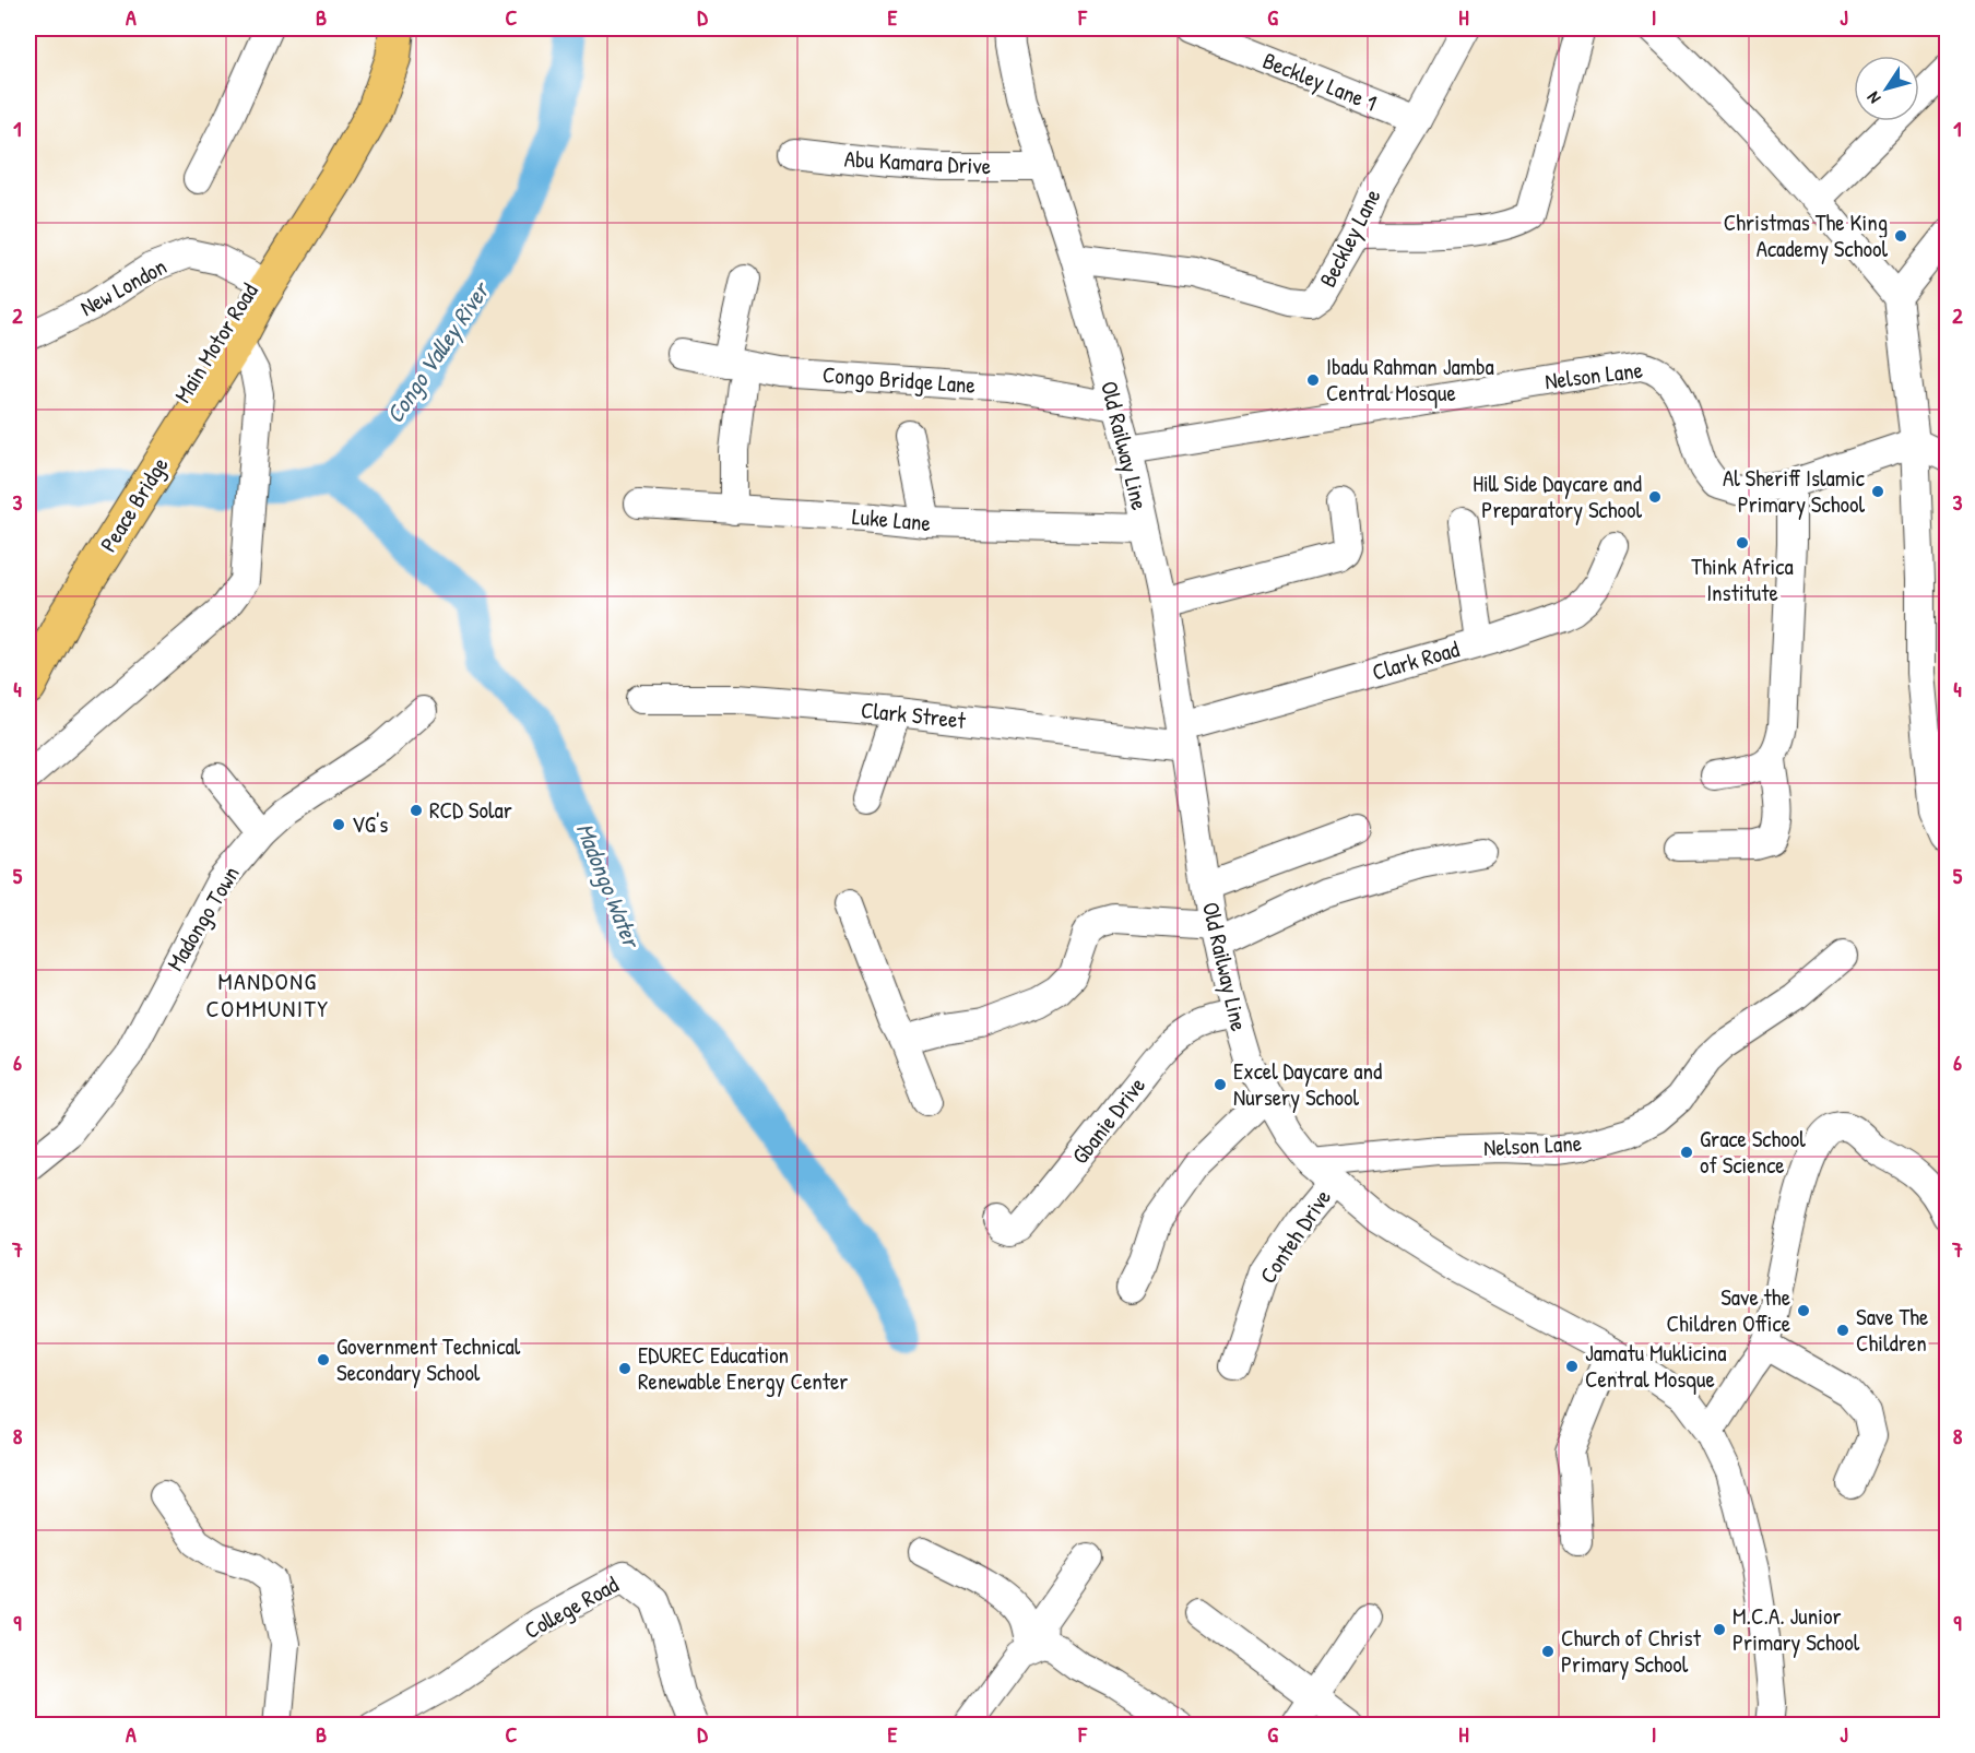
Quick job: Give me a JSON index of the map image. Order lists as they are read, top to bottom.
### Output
{
  "streets": {
    "main road": ["Main Motor Road"],
    "street": [
      "Beckley Lane 1",
      "Abu Kamara Drive",
      "Beckley Lane",
      "New London",
      "Nelson Lane",
      "Congo Bridge Lane",
      "Old Railway Line",
      "Luke Lane",
      "Clark Road",
      "Clark Street",
      "Madongo Town",
      "Gbanie Drive",
      "Conteh Drive",
      "College Road"
    ]
  },
  "crossings": [
    ["Beckley Lane 1", "Beckley Lane"],
    ["Abu Kamara Drive", "Old Railway Line"],
    ["Beckley Lane", "Old Railway Line"],
    ["New London", "Main Motor Road"],
    ["Nelson Lane", "Old Railway Line"],
    ["Nelson Lane", "Conteh Drive"],
    ["Congo Bridge Lane", "Old Railway Line"],
    ["Old Railway Line", "Luke Lane"],
    ["Old Railway Line", "Clark Road"],
    ["Old Railway Line", "Clark Street"],
    ["Old Railway Line", "Gbanie Drive"],
    ["Old Railway Line", "Conteh Drive"],
    ["Clark Road", "Clark Street"]
  ],
  "districts": ["MANDONG COMMUNITY"],
  "water": ["Congo Valley River", "Madongo Water"],
  "places": [
    "Christmas The King Academy School",
    "Ibadu Rahman Jamba Central Mosque",
    "Al Sheriff Islamic Primary School",
    "Hill Side Daycare and Preparatory School",
    "Think Africa Institute",
    "RCD Solar",
    "VG's",
    "Excel Daycare and Nursery School",
    "Grace School of Science",
    "Save the Children Office",
    "Save The Children",
    "Government Technical Secondary School",
    "Jamatu Muklicina Central Mosque",
    "EDUREC Education Renewable Energy Center",
    "M.C.A. Junior Primary School",
    "Church of Christ Primary School"
  ],
  "north": "bottom left",
  "grid": {
    "columns": [
      "A",
      "B",
      "C",
      "D",
      "E",
      "F",
      "G",
      "H",
      "I",
      "J"
    ],
    "rows": [
      "1",
      "2",
      "3",
      "4",
      "5",
      "6",
      "7",
      "8",
      "9"
    ]
  }
}
